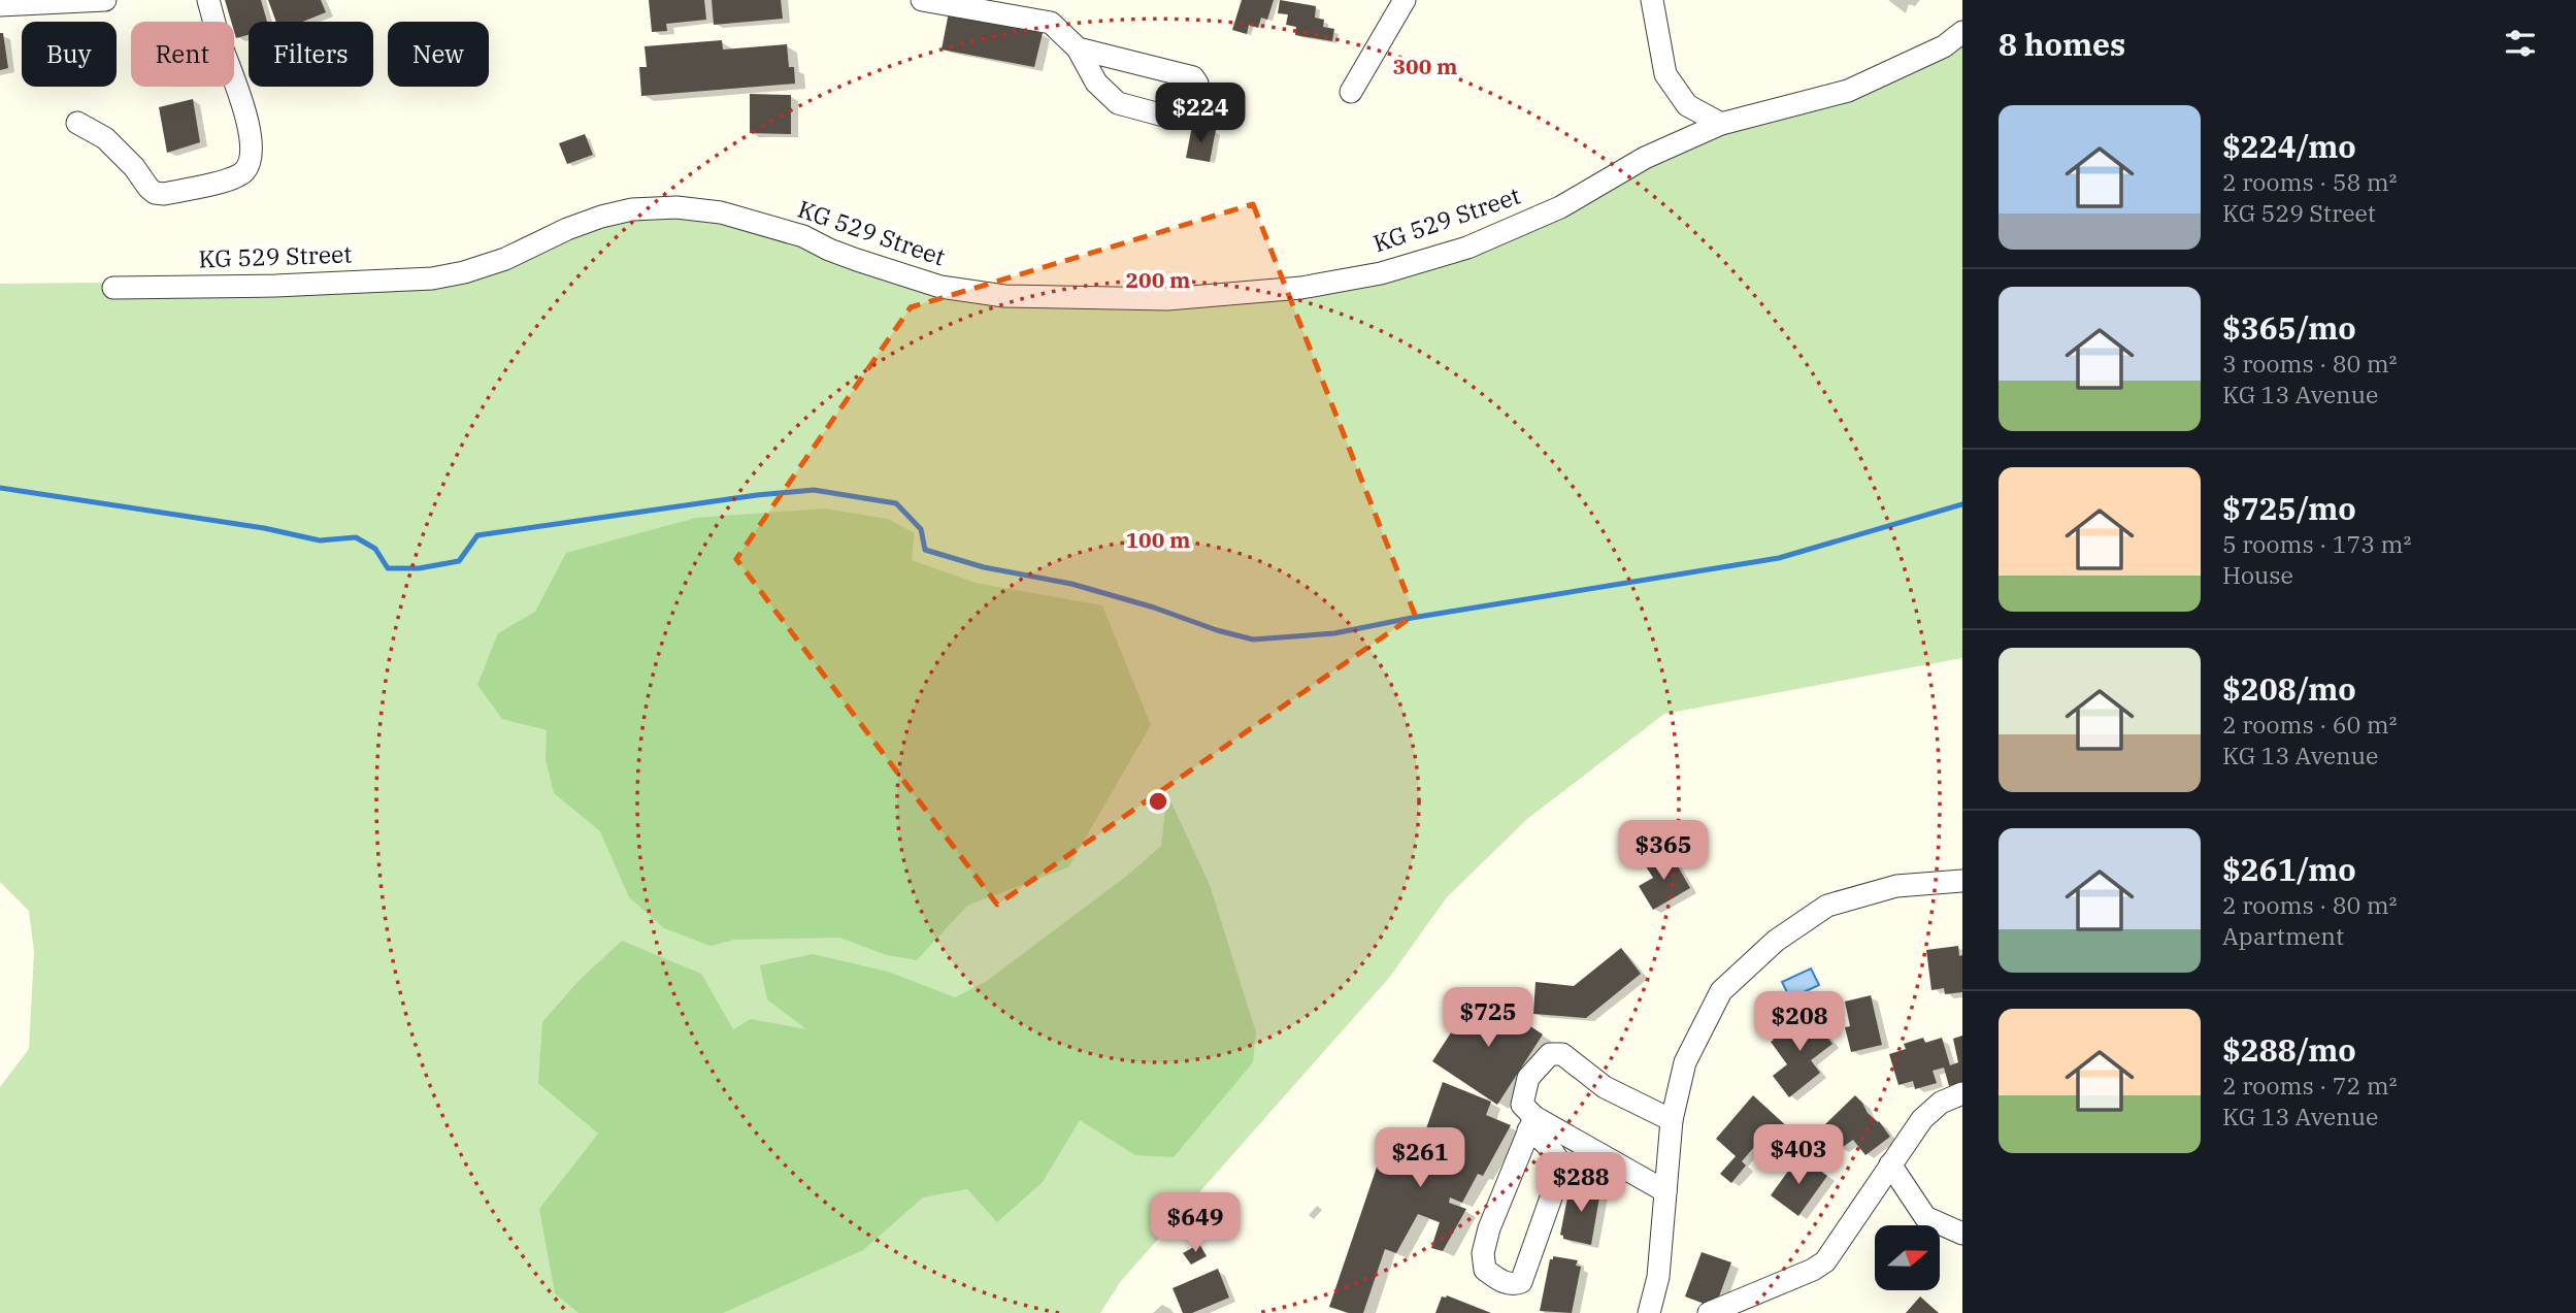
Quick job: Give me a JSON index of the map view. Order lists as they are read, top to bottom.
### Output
{
  "streets": {
    "street": ["KG 529 Street"]
  },
  "north": "right",
  "page": {
    "heading": "8 homes",
    "chip": [
      "Buy",
      "Rent",
      "Filters",
      "New"
    ],
    "price": [
      "$224",
      "$365",
      "$725",
      "$208",
      "$403",
      "$261",
      "$288",
      "$649"
    ],
    "list": [
      {
        "name": "$224/mo",
        "note": "2 rooms · 58 m² · KG 529 Street"
      },
      {
        "name": "$365/mo",
        "note": "3 rooms · 80 m² · KG 13 Avenue"
      },
      {
        "name": "$725/mo",
        "note": "5 rooms · 173 m² · House"
      },
      {
        "name": "$208/mo",
        "note": "2 rooms · 60 m² · KG 13 Avenue"
      },
      {
        "name": "$261/mo",
        "note": "2 rooms · 80 m² · Apartment"
      },
      {
        "name": "$288/mo",
        "note": "2 rooms · 72 m² · KG 13 Avenue"
      }
    ]
  },
  "rings": ["300 m", "200 m", "100 m"]
}
